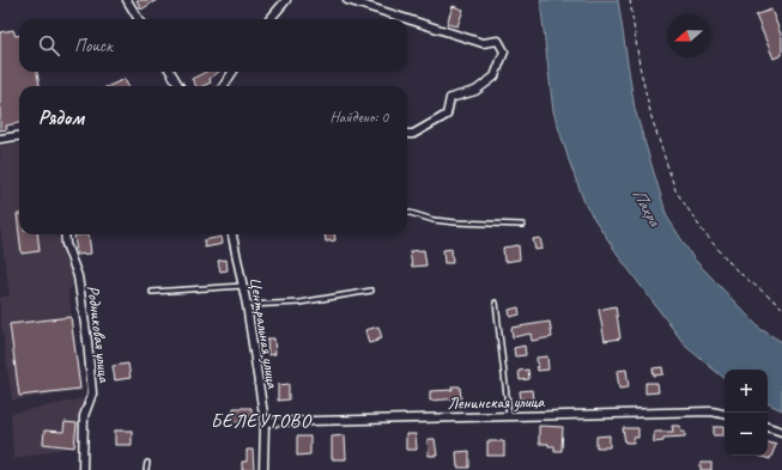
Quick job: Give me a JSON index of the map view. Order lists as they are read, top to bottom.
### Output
{
  "streets": {
    "street": ["Центральная улица", "Родниковая улица", "Ленинская улица"]
  },
  "crossings": [
    ["Центральная улица", "Ленинская улица"]
  ],
  "districts": ["БЕЛЕУТОВО"],
  "water": ["Пахра"],
  "north": "left",
  "page": {
    "search": "Поиск",
    "heading": ["Рядом", "Найдено: 0"],
    "map_buttons": ["+", "−"]
  }
}
